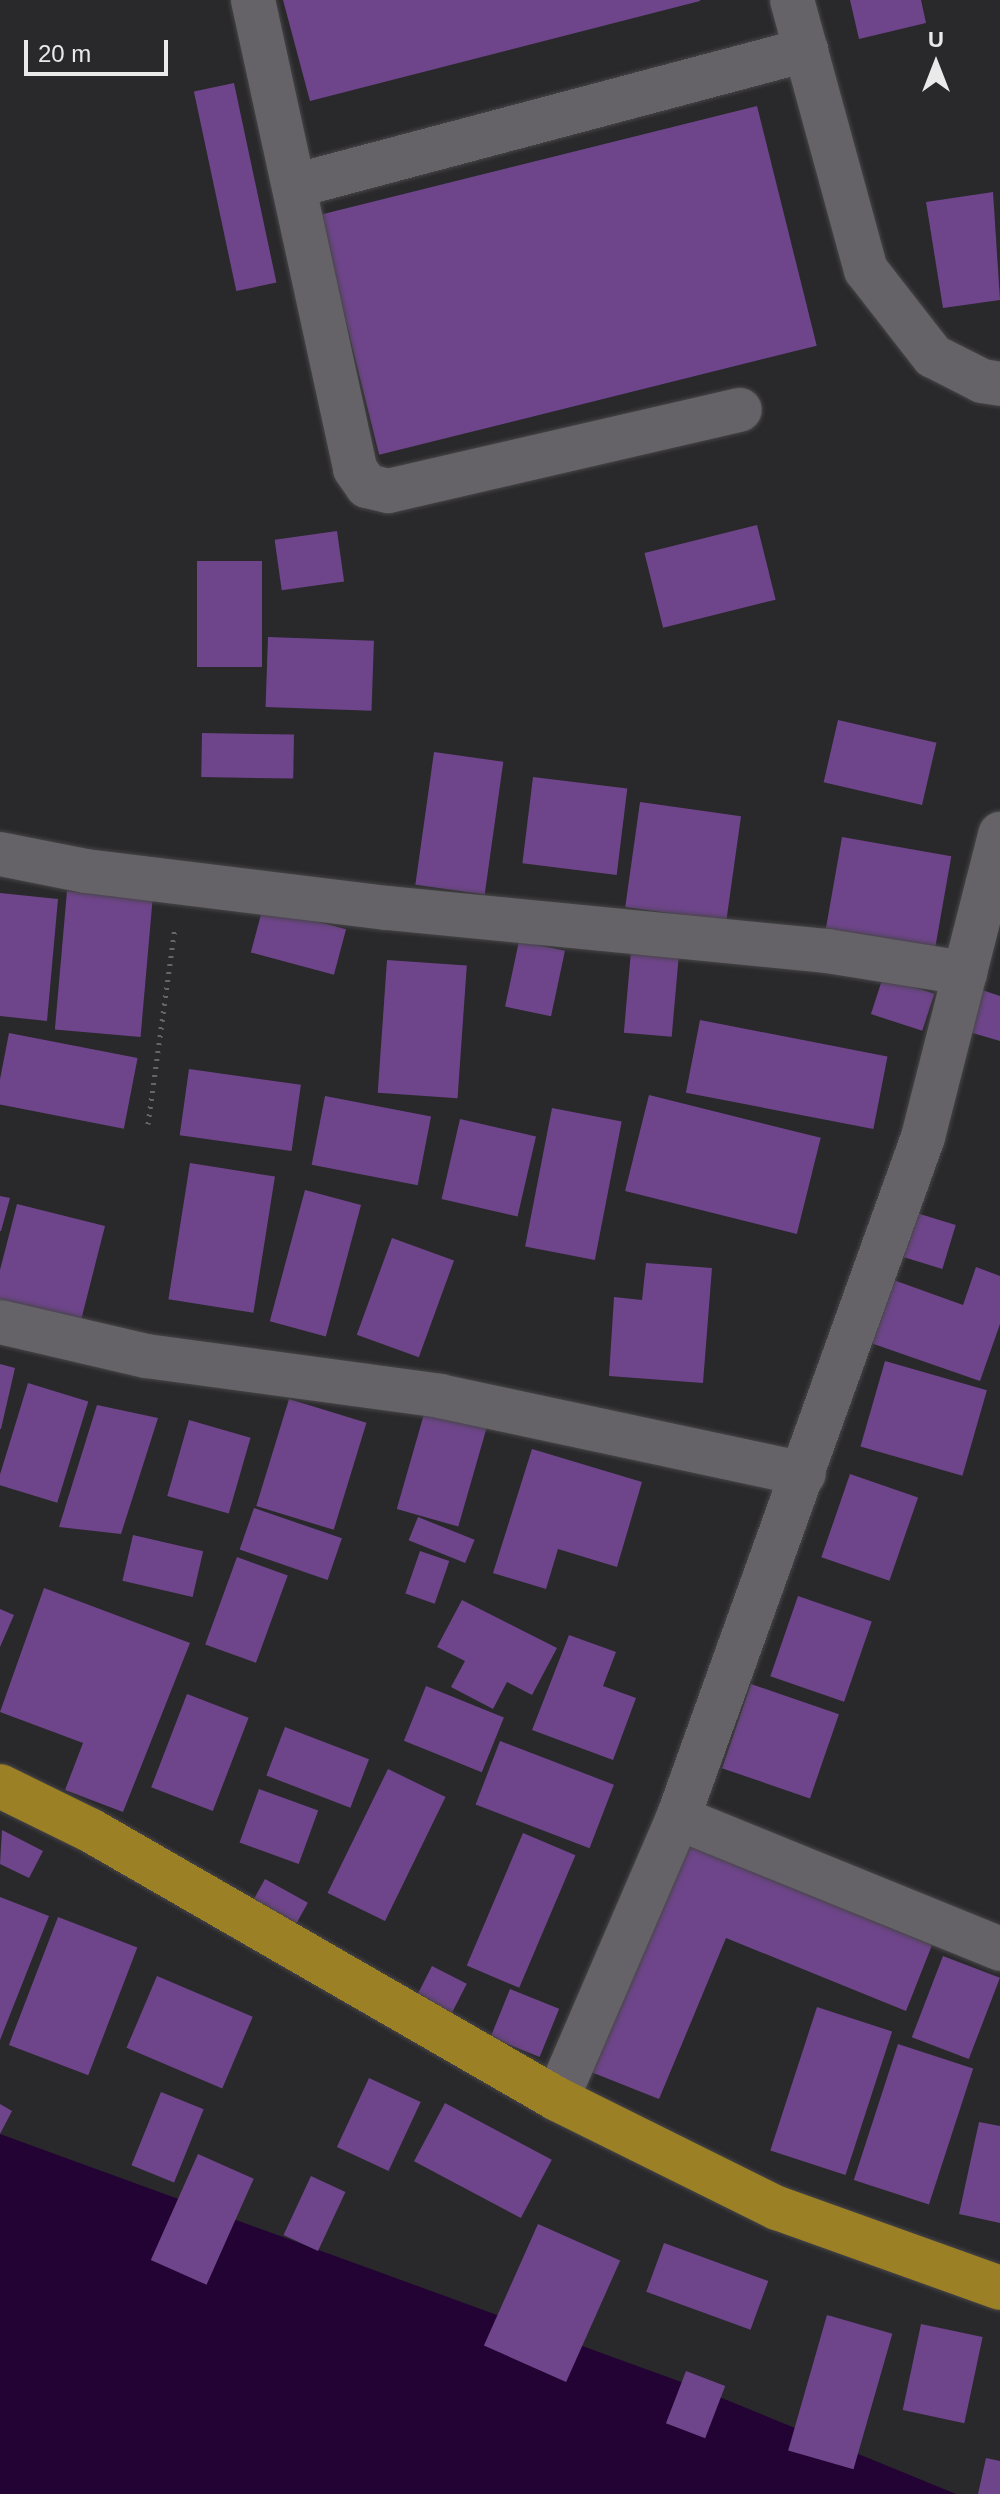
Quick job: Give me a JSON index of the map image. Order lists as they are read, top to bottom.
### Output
{
  "scale_bar": "20 m",
  "north": "top"
}
